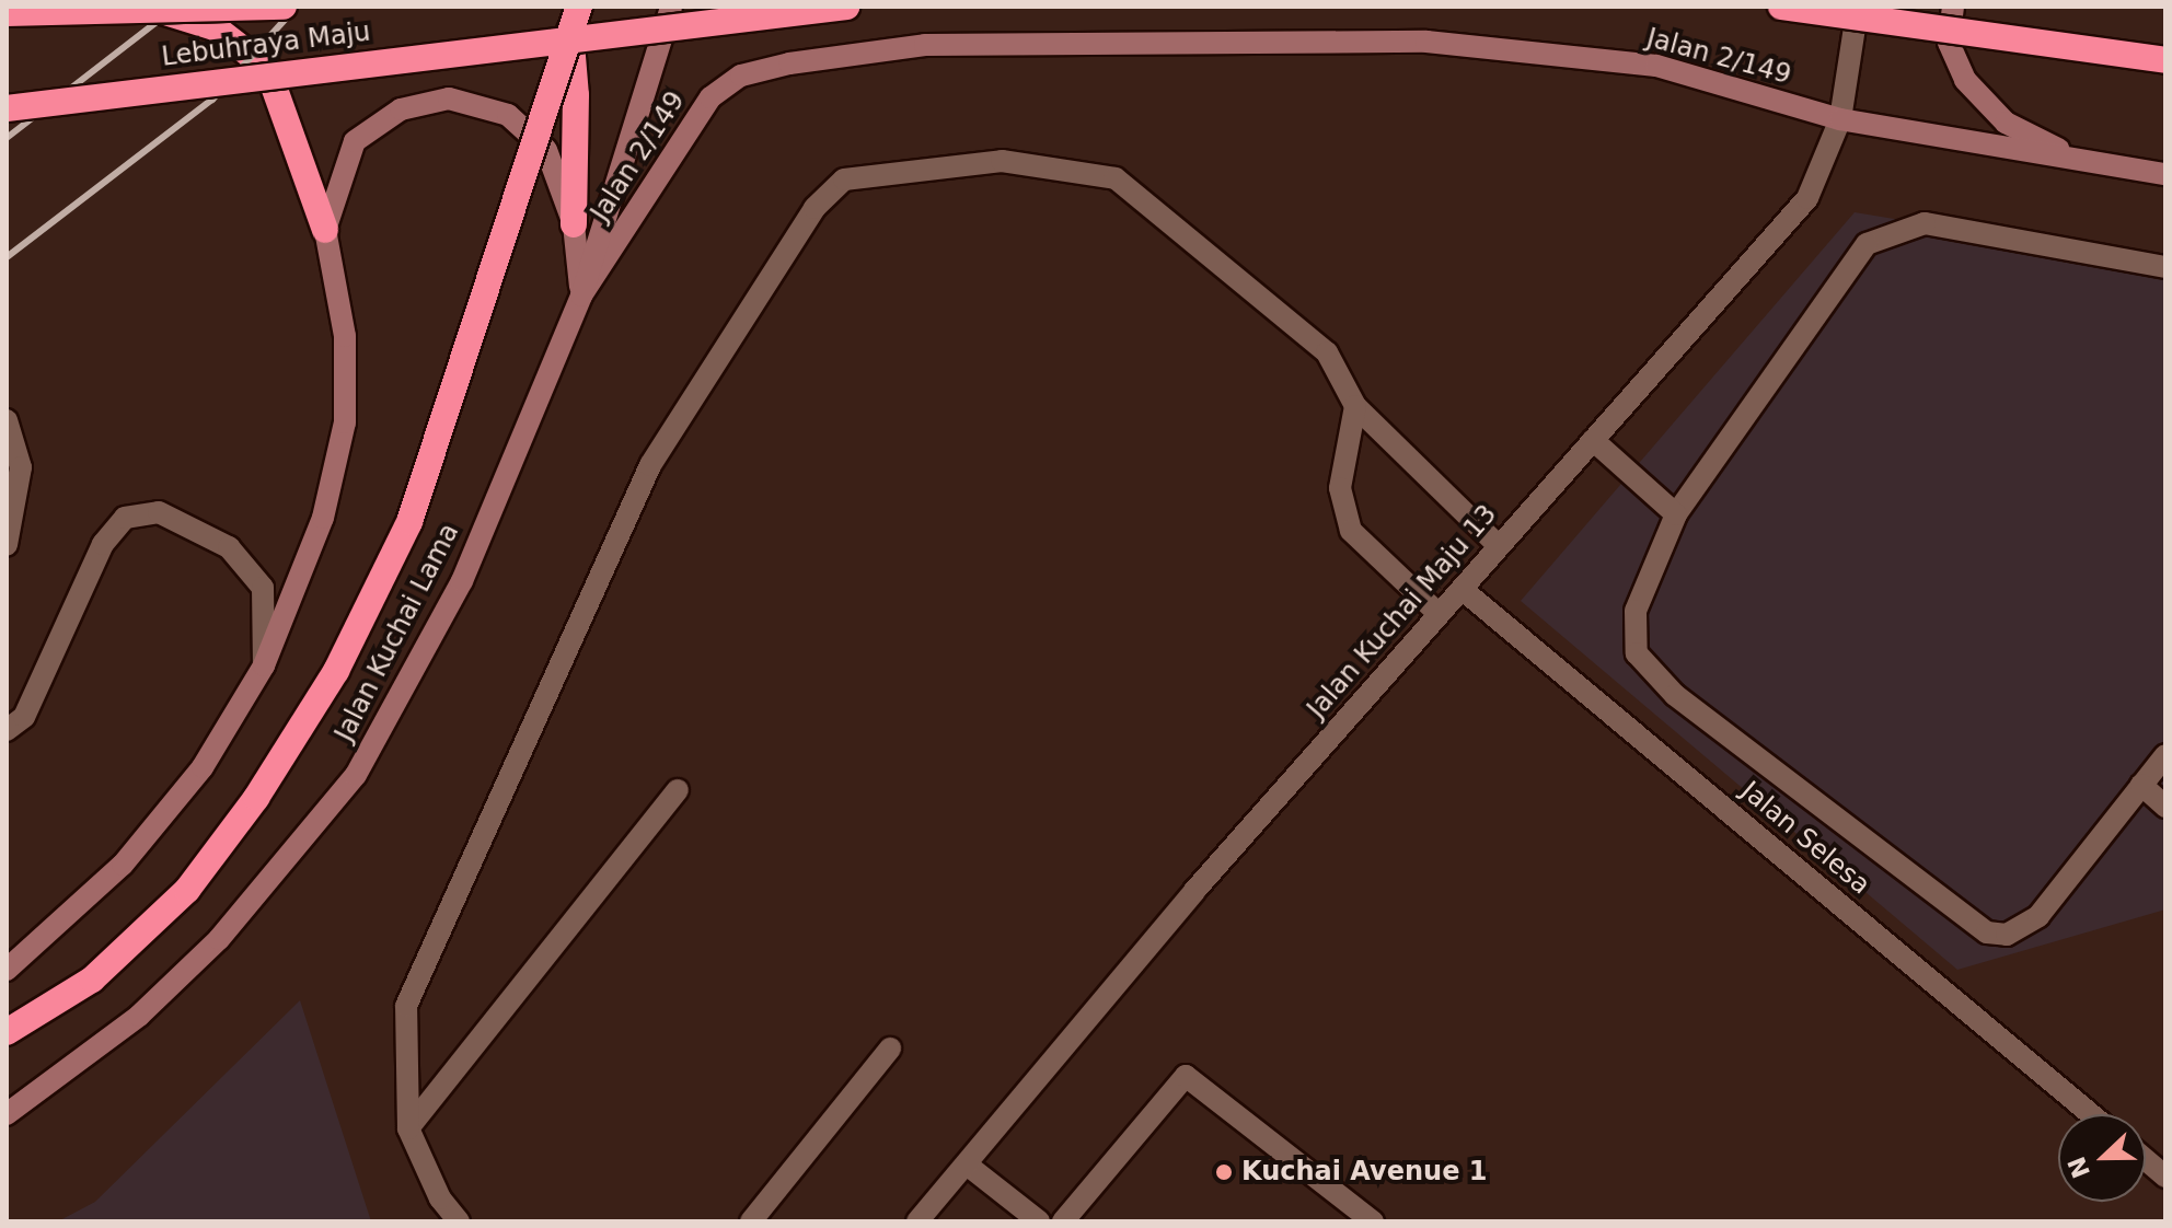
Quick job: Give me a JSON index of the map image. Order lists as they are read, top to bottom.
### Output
{
  "streets": {
    "highway": ["Lebuhraya Maju"],
    "main road": ["Jalan 2/149", "Jalan Kuchai Lama"],
    "street": ["Jalan Kuchai Maju 13", "Jalan Selesa"]
  },
  "crossings": [
    ["Jalan 2/149", "Jalan Kuchai Maju 13"],
    ["Jalan 2/149", "Jalan Kuchai Lama"],
    ["Jalan Kuchai Maju 13", "Jalan Selesa"]
  ],
  "places": ["Kuchai Avenue 1"],
  "north": "left"
}
